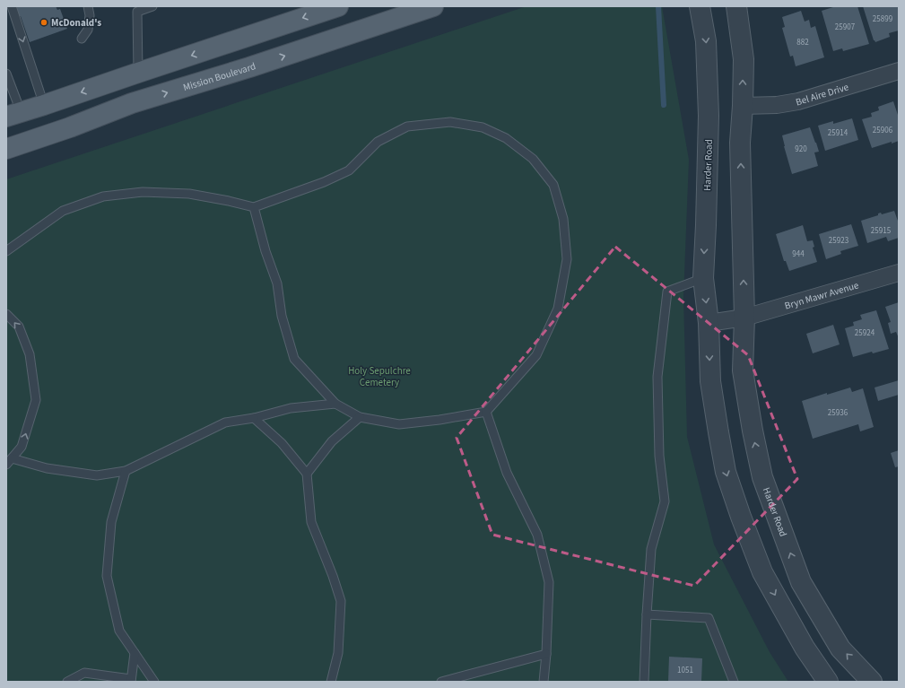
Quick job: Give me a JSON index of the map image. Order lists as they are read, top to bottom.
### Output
{
  "streets": {
    "main road": ["Mission Boulevard"],
    "street": ["Bel Aire Drive", "Harder Road", "Bryn Mawr Avenue"]
  },
  "crossings": [
    ["Bel Aire Drive", "Harder Road"],
    ["Harder Road", "Bryn Mawr Avenue"]
  ],
  "parks": ["Holy Sepulchre Cemetery"],
  "places": ["McDonald's"],
  "house_numbers": [
    "25899",
    "25907",
    "882",
    "25906",
    "25914",
    "920",
    "25915",
    "25923",
    "944",
    "25924",
    "25936",
    "1051"
  ]
}
